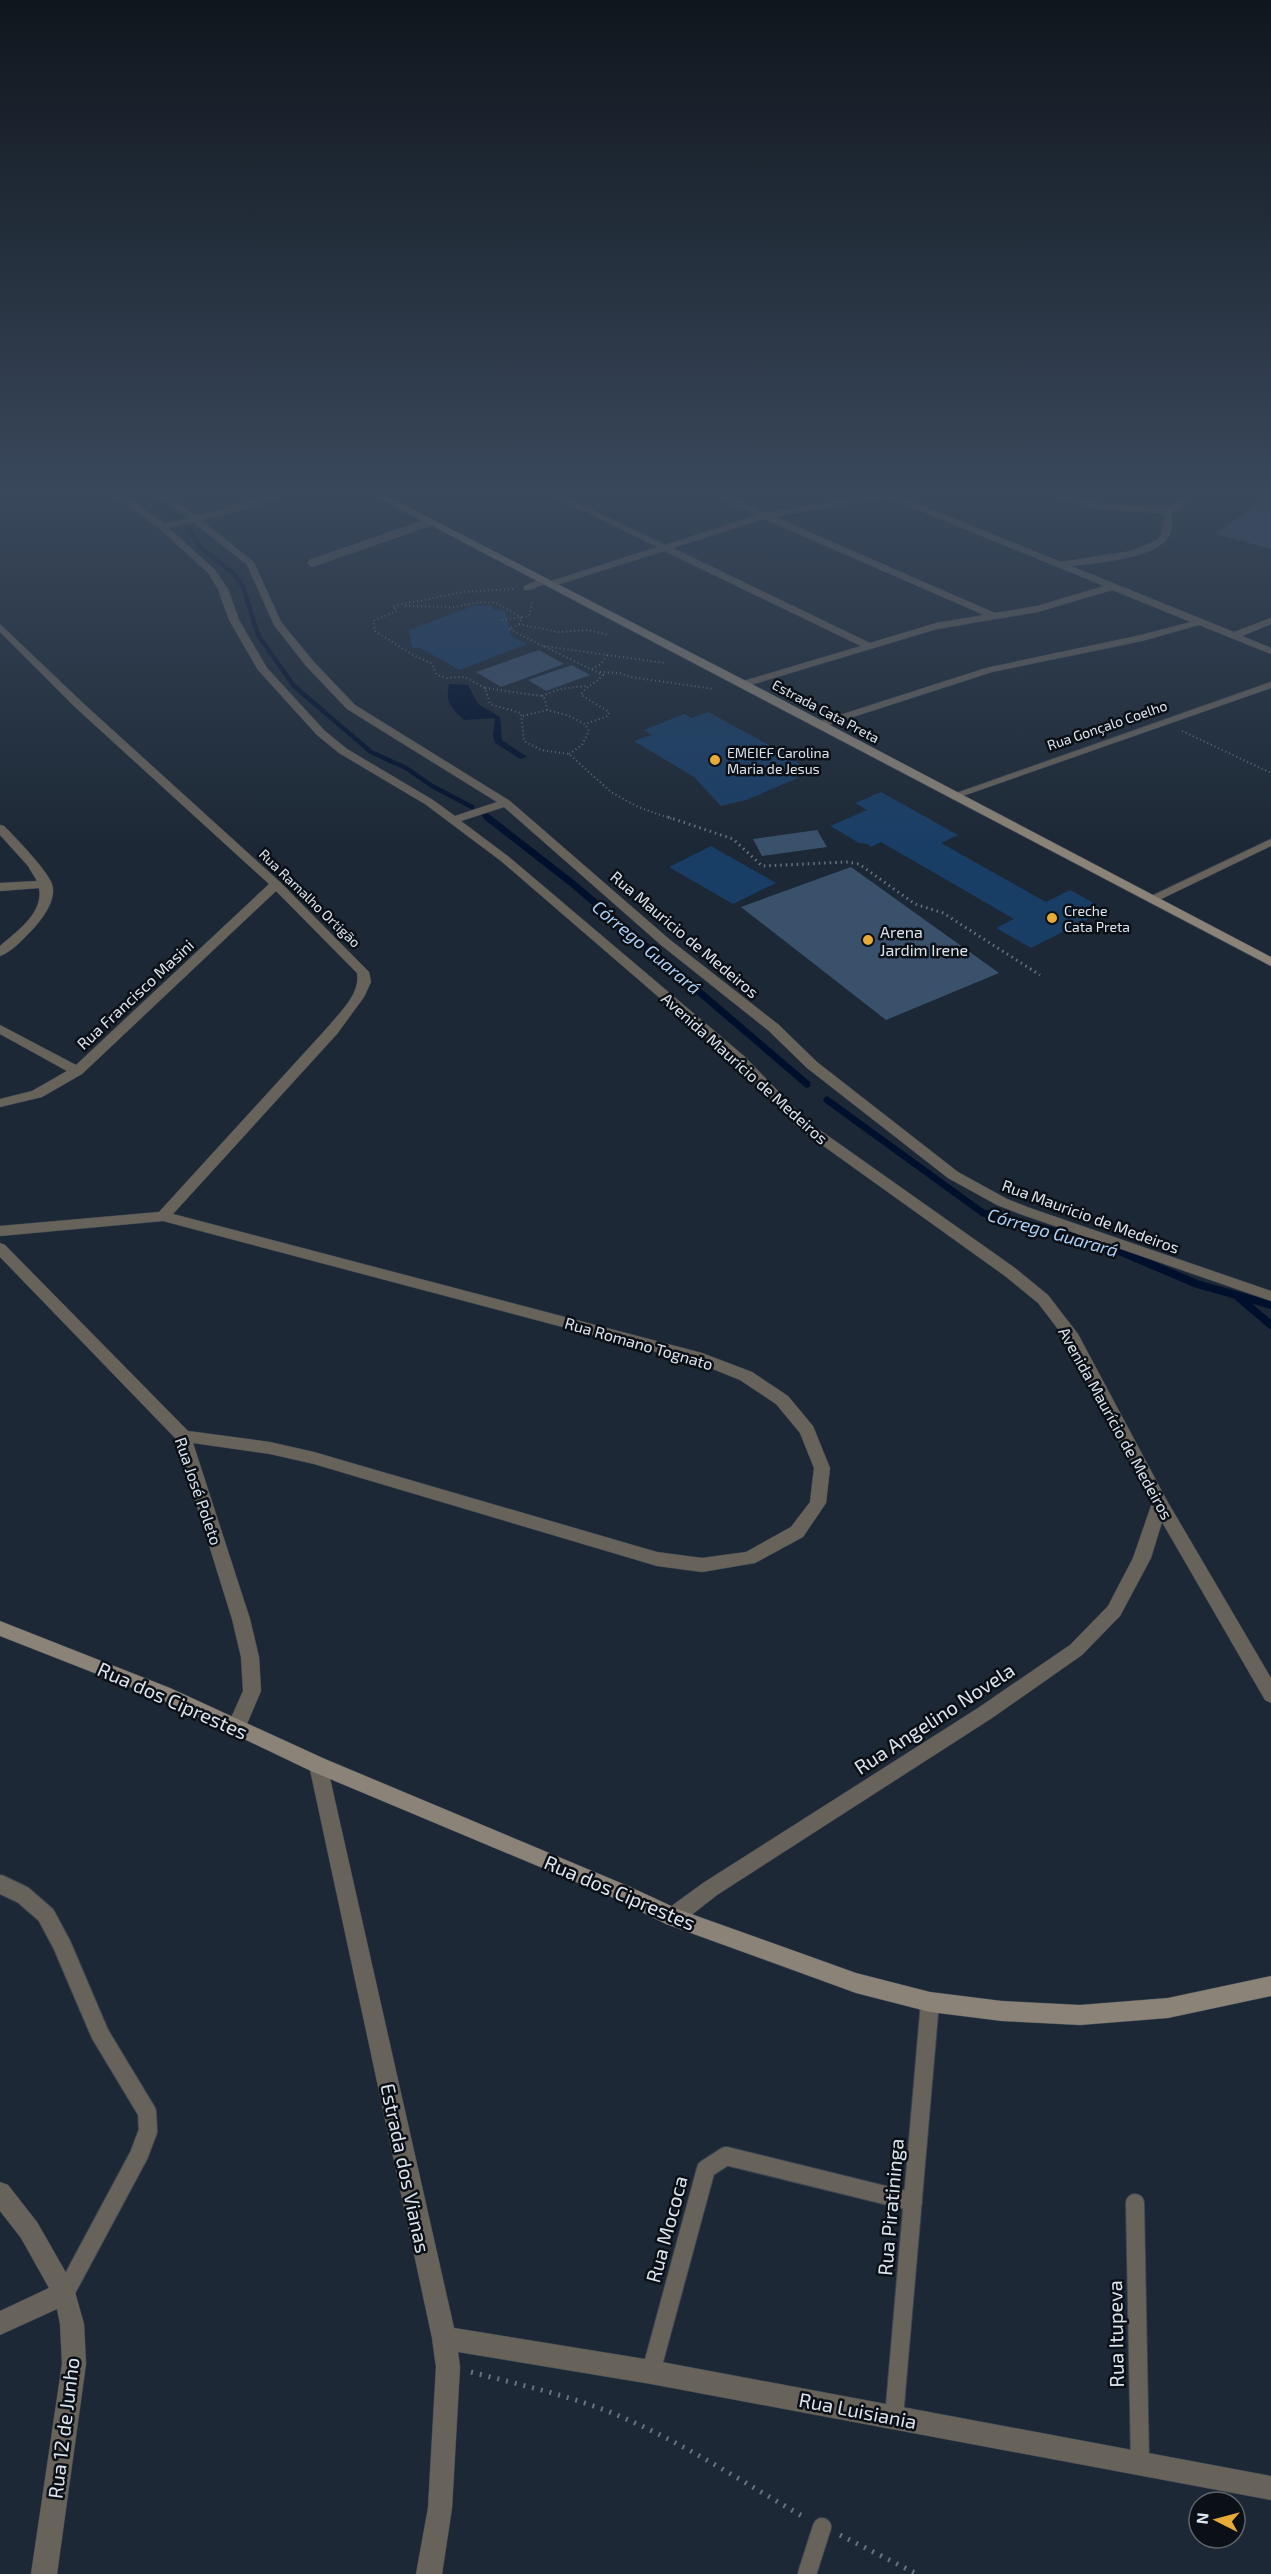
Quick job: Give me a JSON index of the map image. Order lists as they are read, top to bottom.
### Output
{
  "streets": {
    "street": [
      "Estrada Cata Preta",
      "Rua Gonçalo Coelho",
      "Rua Ramalho Ortigão",
      "Rua Mauricio de Medeiros",
      "Rua Francisco Masini",
      "Avenida Maurício de Medeiros",
      "Rua Romano Tognato",
      "Rua José Poleto",
      "Rua dos Ciprestes",
      "Rua Angelino Novela",
      "Estrada dos Vianas",
      "Rua Luisiania",
      "Rua 12 de Junho"
    ],
    "lane": ["Rua Piratininga", "Rua Mococa", "Rua Itupeva"]
  },
  "crossings": [
    ["Estrada Cata Preta", "Rua Gonçalo Coelho"],
    ["Rua Ramalho Ortigão", "Rua Francisco Masini"],
    ["Rua Ramalho Ortigão", "Rua Romano Tognato"],
    ["Avenida Maurício de Medeiros", "Rua Angelino Novela"],
    ["Rua Romano Tognato", "Rua José Poleto"],
    ["Rua José Poleto", "Rua dos Ciprestes"],
    ["Rua dos Ciprestes", "Rua Angelino Novela"],
    ["Rua dos Ciprestes", "Estrada dos Vianas"],
    ["Rua dos Ciprestes", "Rua Piratininga"],
    ["Estrada dos Vianas", "Rua Luisiania"],
    ["Rua Piratininga", "Rua Mococa"],
    ["Rua Piratininga", "Rua Luisiania"],
    ["Rua Mococa", "Rua Luisiania"],
    ["Rua Itupeva", "Rua Luisiania"]
  ],
  "water": ["Córrego Guarará"],
  "places": ["EMEIEF Carolina Maria de Jesus", "Creche Cata Preta", "Arena Jardim Irene"],
  "north": "left"
}
